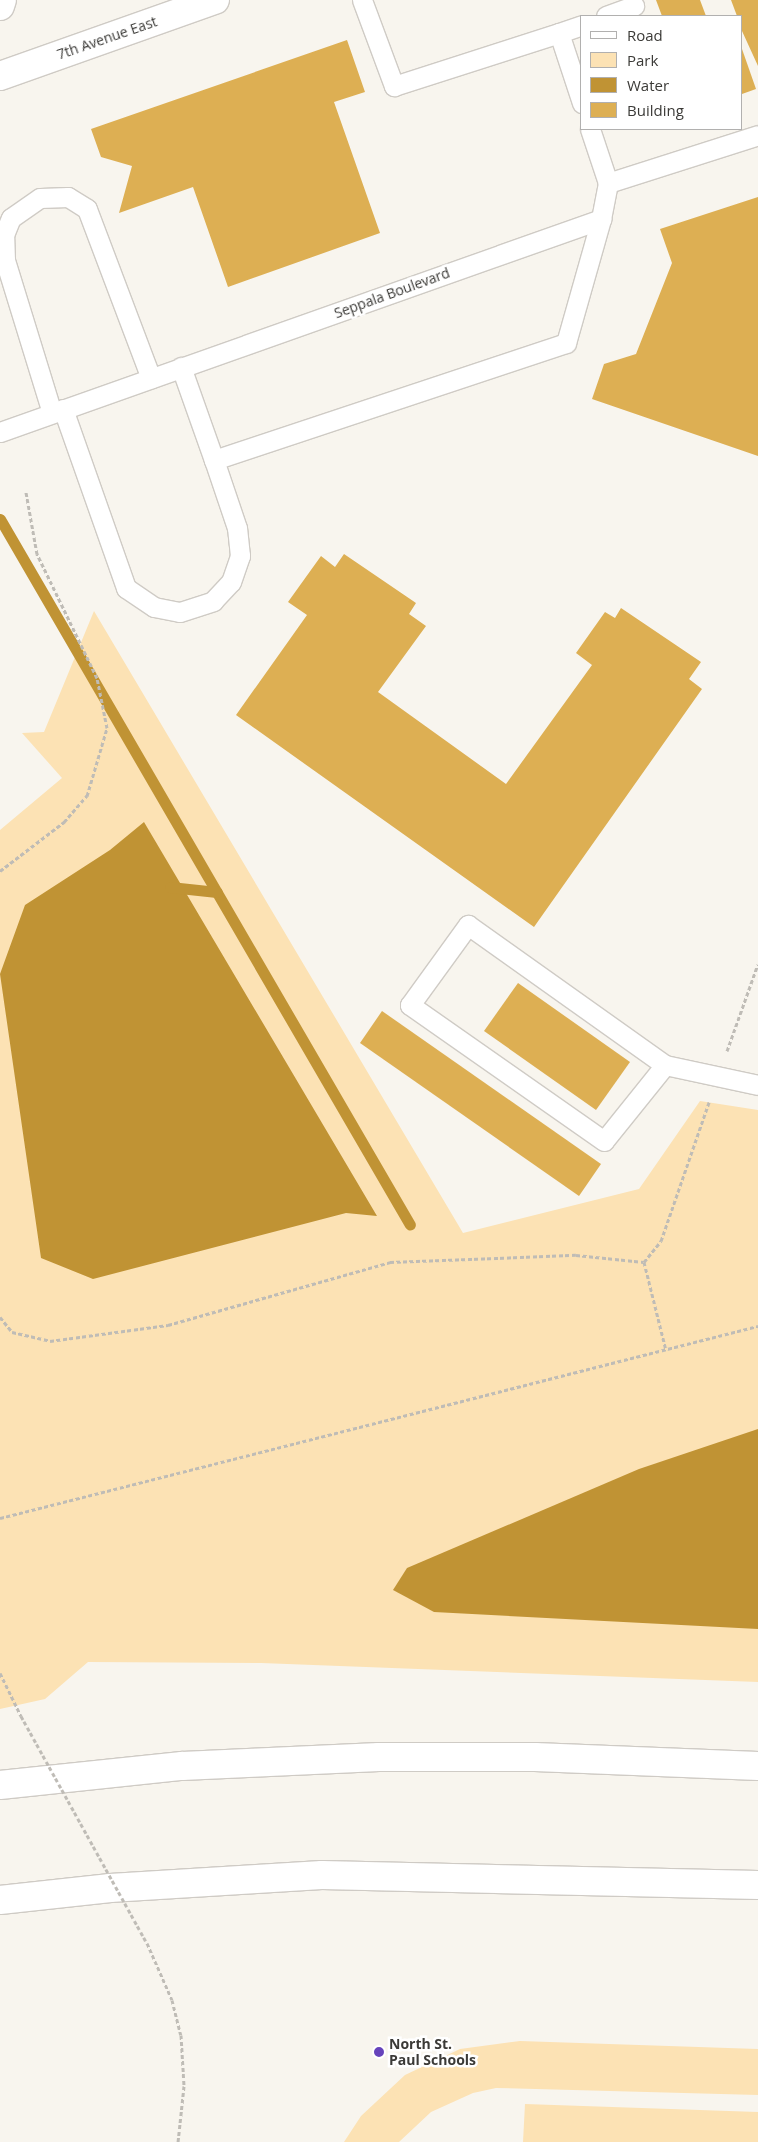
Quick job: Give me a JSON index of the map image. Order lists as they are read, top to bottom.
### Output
{
  "streets": {
    "main road": ["7th Avenue East"],
    "lane": ["Seppala Boulevard"]
  },
  "places": ["North St. Paul Schools"],
  "legend": [
    "Road",
    "Park",
    "Water",
    "Building"
  ]
}
